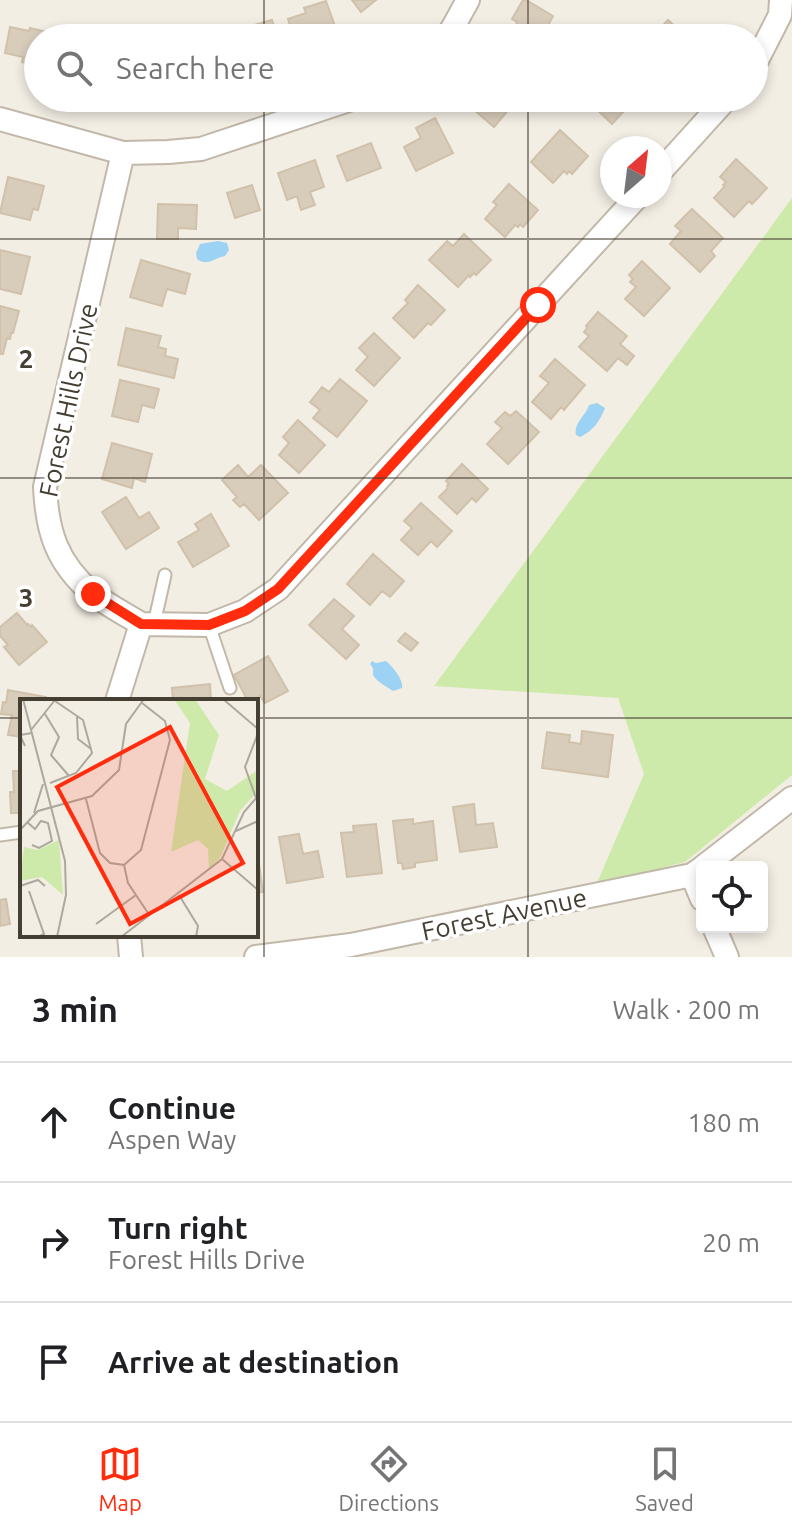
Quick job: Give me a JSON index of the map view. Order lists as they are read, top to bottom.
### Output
{
  "streets": {
    "street": ["Forest Hills Drive", "Forest Avenue"]
  },
  "north": "top right",
  "page": {
    "search": "Search here",
    "heading": ["3 min", "Walk · 200 m"],
    "list": [
      ["Continue", "Aspen Way", "180 m"],
      ["Turn right", "Forest Hills Drive", "20 m"],
      "Arrive at destination"
    ],
    "nav": ["Map", "Directions", "Saved"]
  },
  "grid": {
    "rows": ["2", "3"]
  }
}
